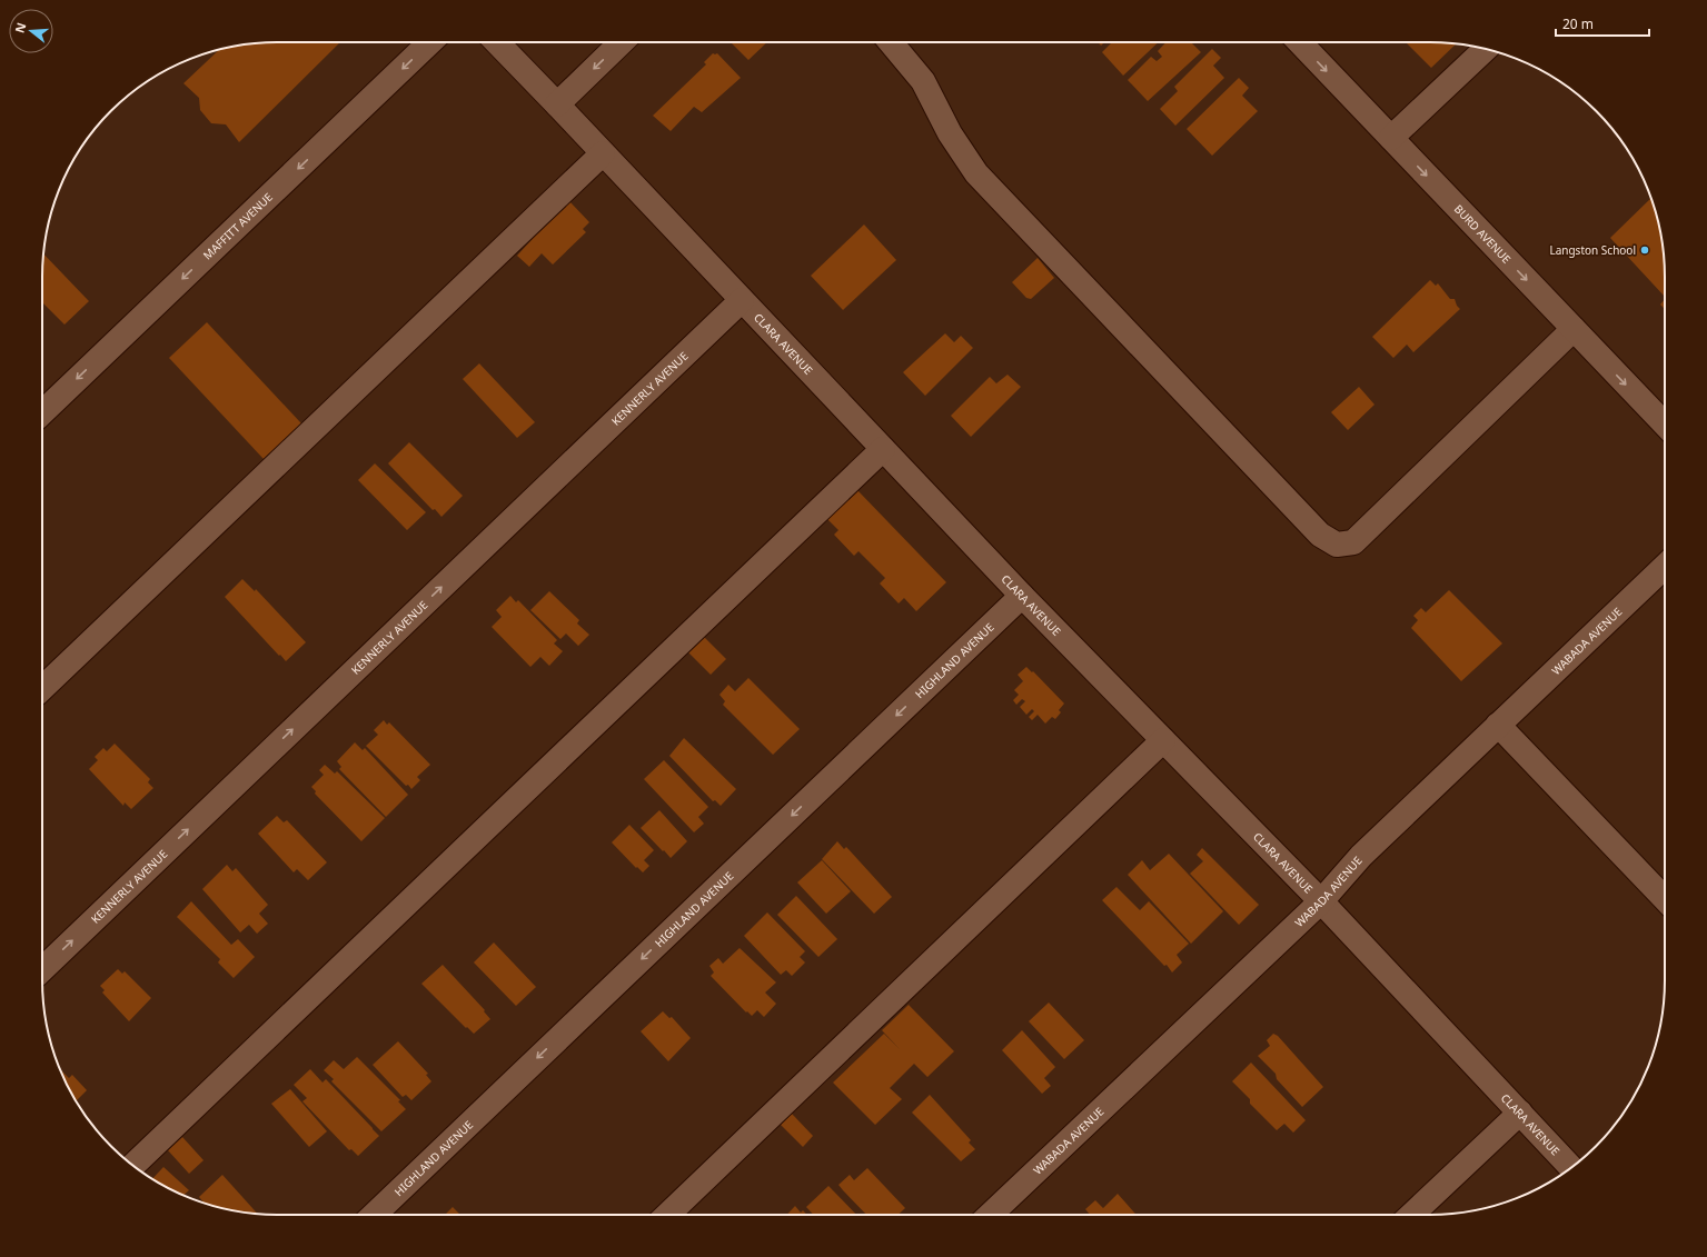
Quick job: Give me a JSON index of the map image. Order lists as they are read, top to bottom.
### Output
{
  "streets": {
    "street": [
      "MAFFITT AVENUE",
      "BURD AVENUE",
      "CLARA AVENUE",
      "KENNERLY AVENUE",
      "WABADA AVENUE",
      "HIGHLAND AVENUE"
    ]
  },
  "crossings": [
    ["CLARA AVENUE", "KENNERLY AVENUE"],
    ["CLARA AVENUE", "WABADA AVENUE"],
    ["CLARA AVENUE", "HIGHLAND AVENUE"]
  ],
  "one_way": ["BURD AVENUE"],
  "places": ["Langston School"],
  "scale_bar": "20 m",
  "north": "left"
}
